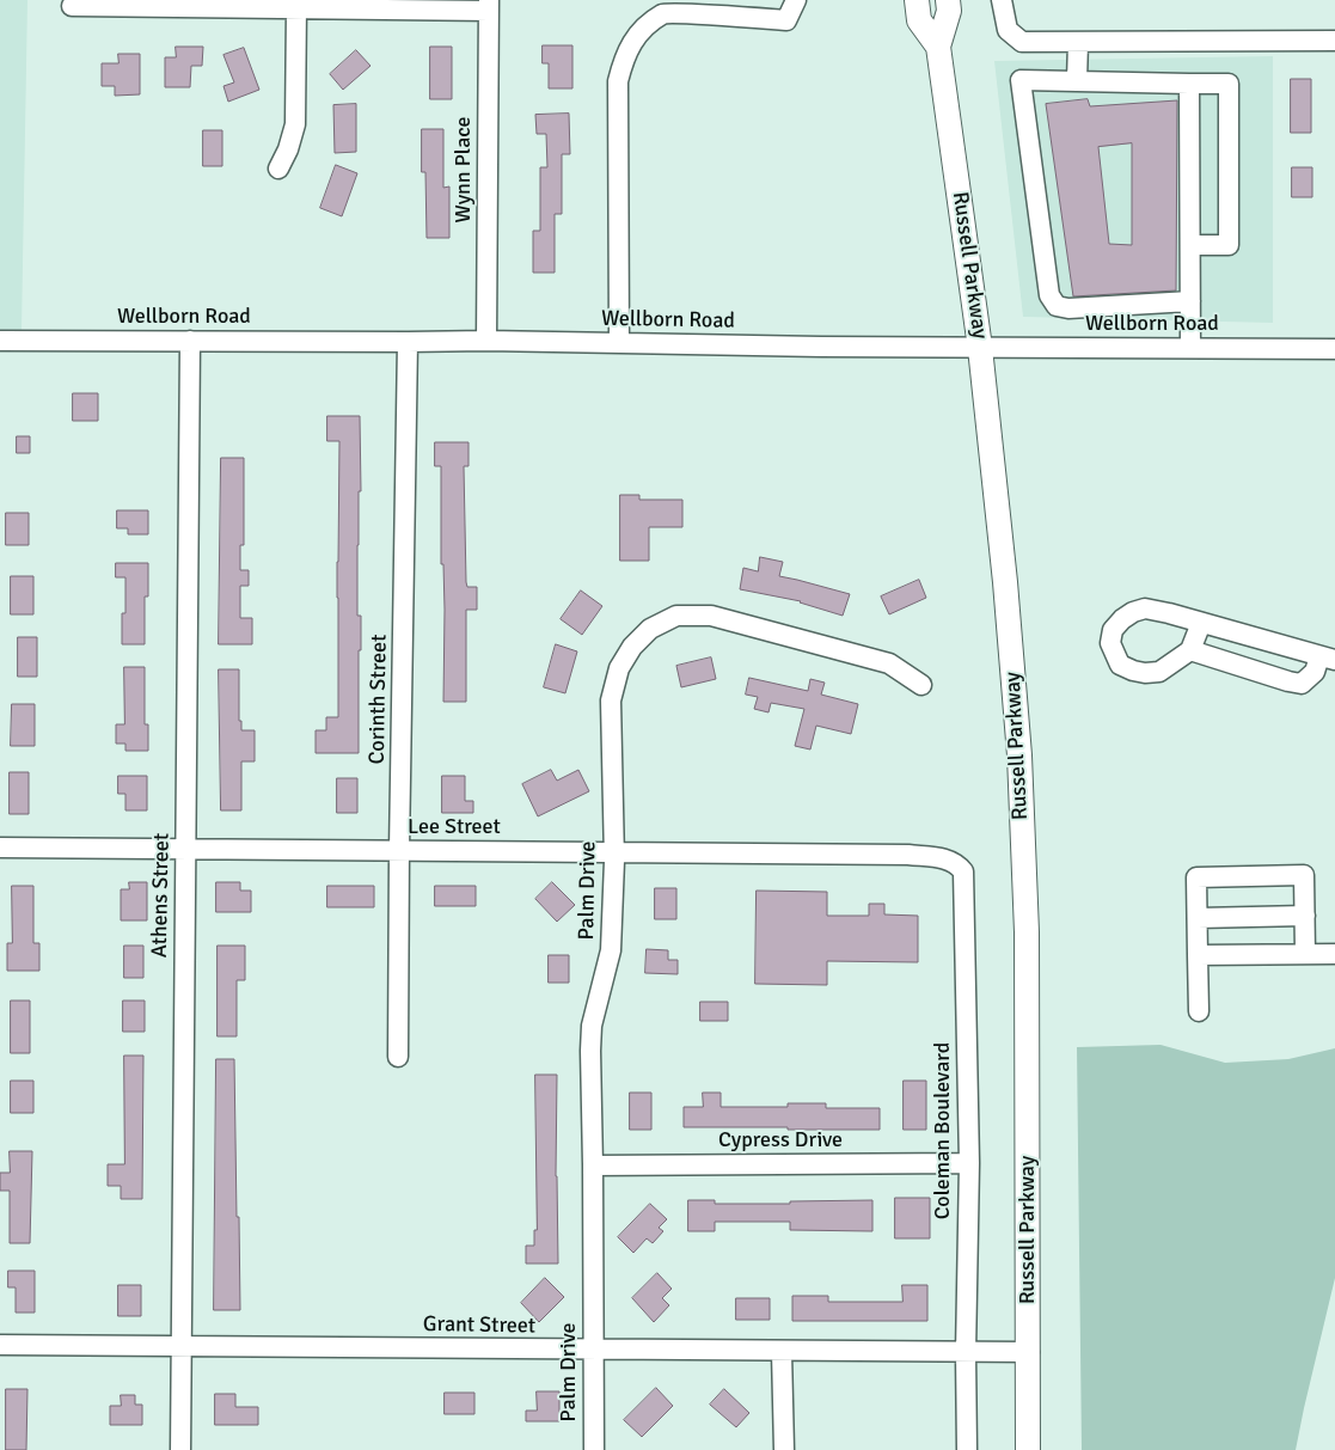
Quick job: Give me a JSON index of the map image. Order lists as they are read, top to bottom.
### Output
{
  "streets": {
    "main road": ["Russell Parkway"],
    "street": [
      "Wynn Place",
      "Wellborn Road",
      "Corinth Street",
      "Lee Street",
      "Palm Drive",
      "Athens Street",
      "Coleman Boulevard",
      "Cypress Drive",
      "Grant Street"
    ]
  },
  "crossings": [
    ["Wynn Place", "Wellborn Road"],
    ["Russell Parkway", "Wellborn Road"],
    ["Russell Parkway", "Grant Street"],
    ["Wellborn Road", "Corinth Street"],
    ["Wellborn Road", "Athens Street"],
    ["Corinth Street", "Lee Street"],
    ["Lee Street", "Palm Drive"],
    ["Lee Street", "Athens Street"],
    ["Lee Street", "Coleman Boulevard"],
    ["Palm Drive", "Cypress Drive"],
    ["Palm Drive", "Grant Street"],
    ["Athens Street", "Grant Street"],
    ["Coleman Boulevard", "Cypress Drive"],
    ["Coleman Boulevard", "Grant Street"]
  ]
}
